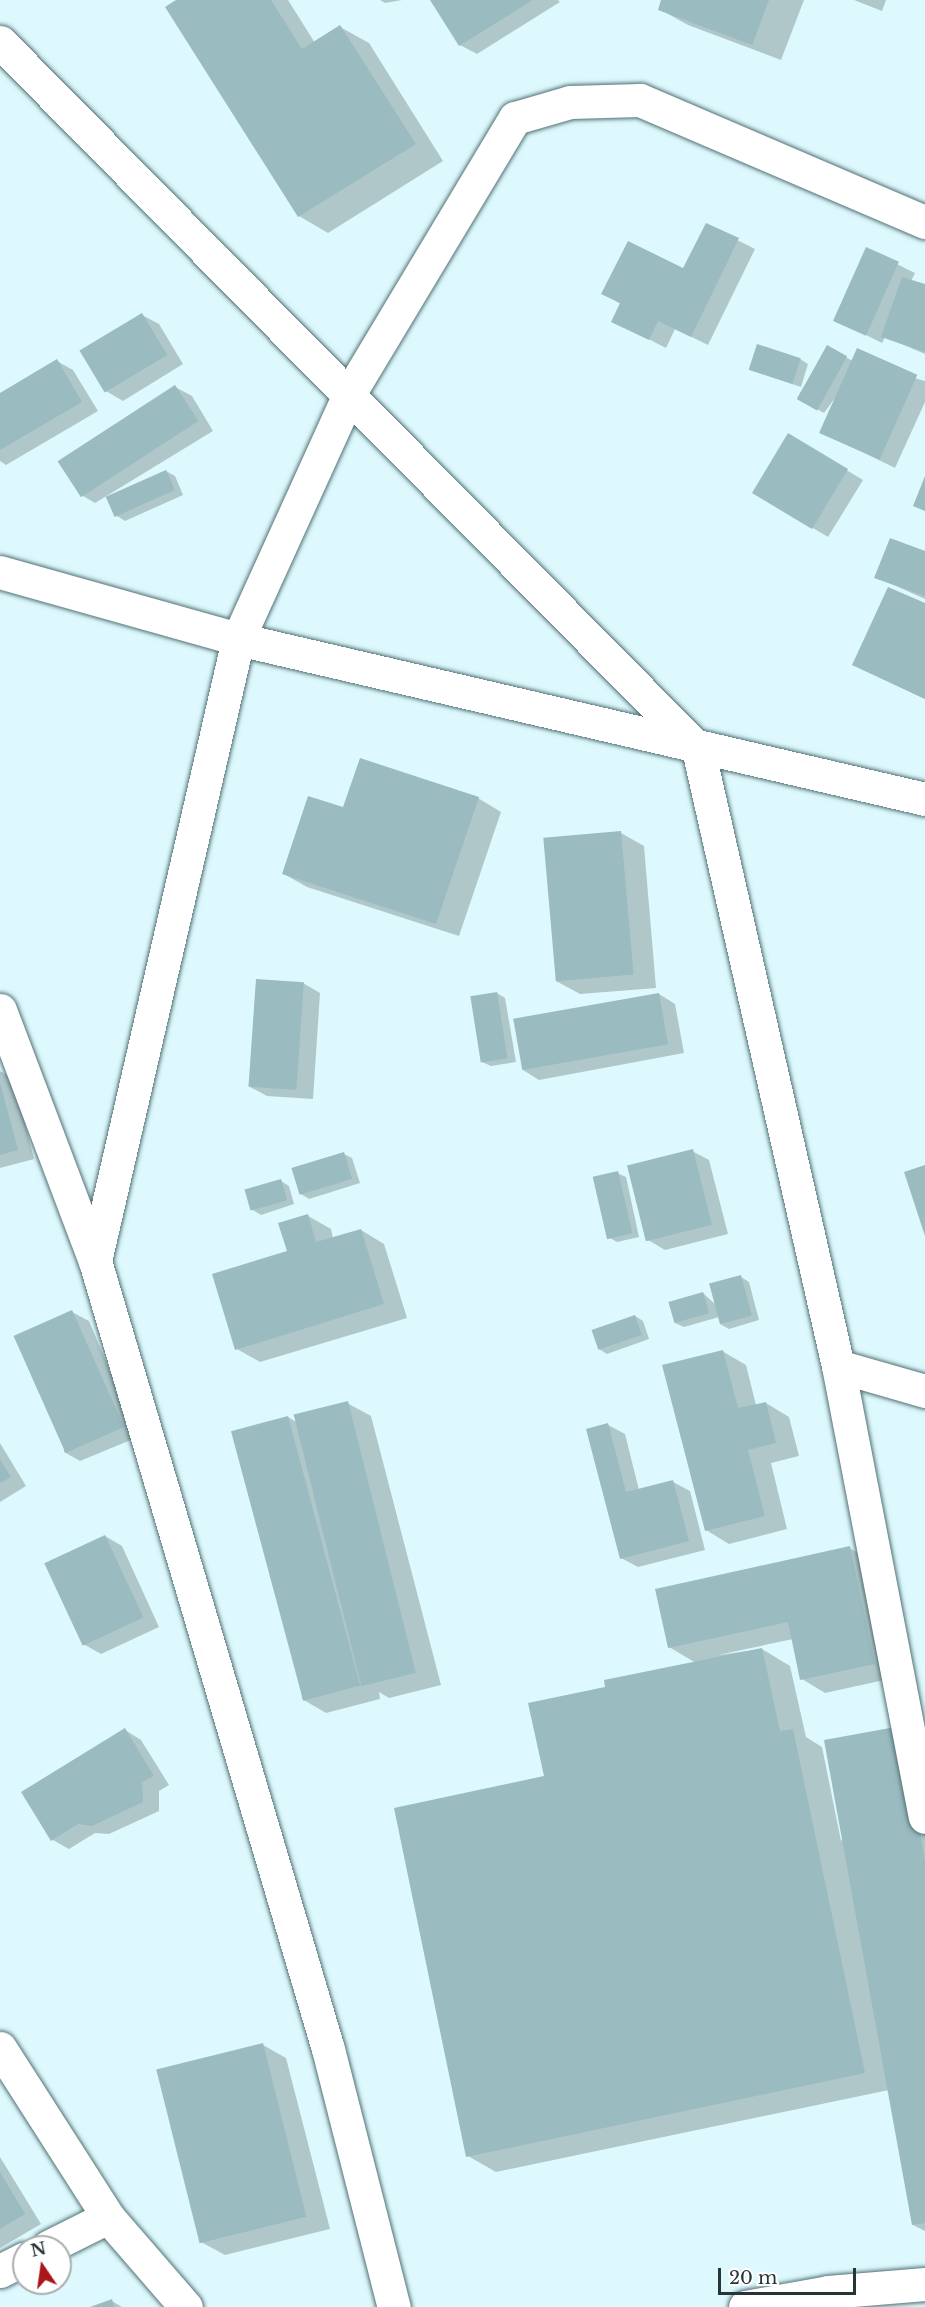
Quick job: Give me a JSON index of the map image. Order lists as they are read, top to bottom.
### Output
{
  "scale_bar": "20 m",
  "north": "top"
}
